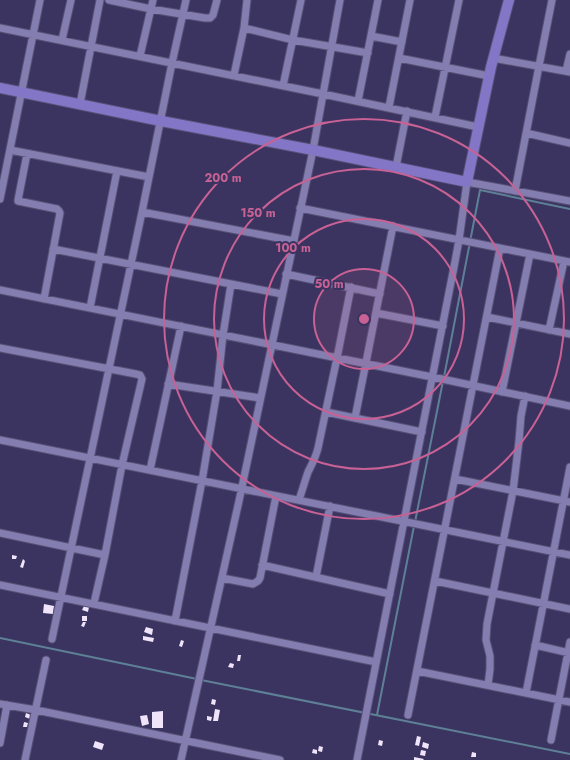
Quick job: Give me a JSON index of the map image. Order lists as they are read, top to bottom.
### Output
{
  "rings": [
    "200 m",
    "150 m",
    "100 m",
    "50 m"
  ]
}
